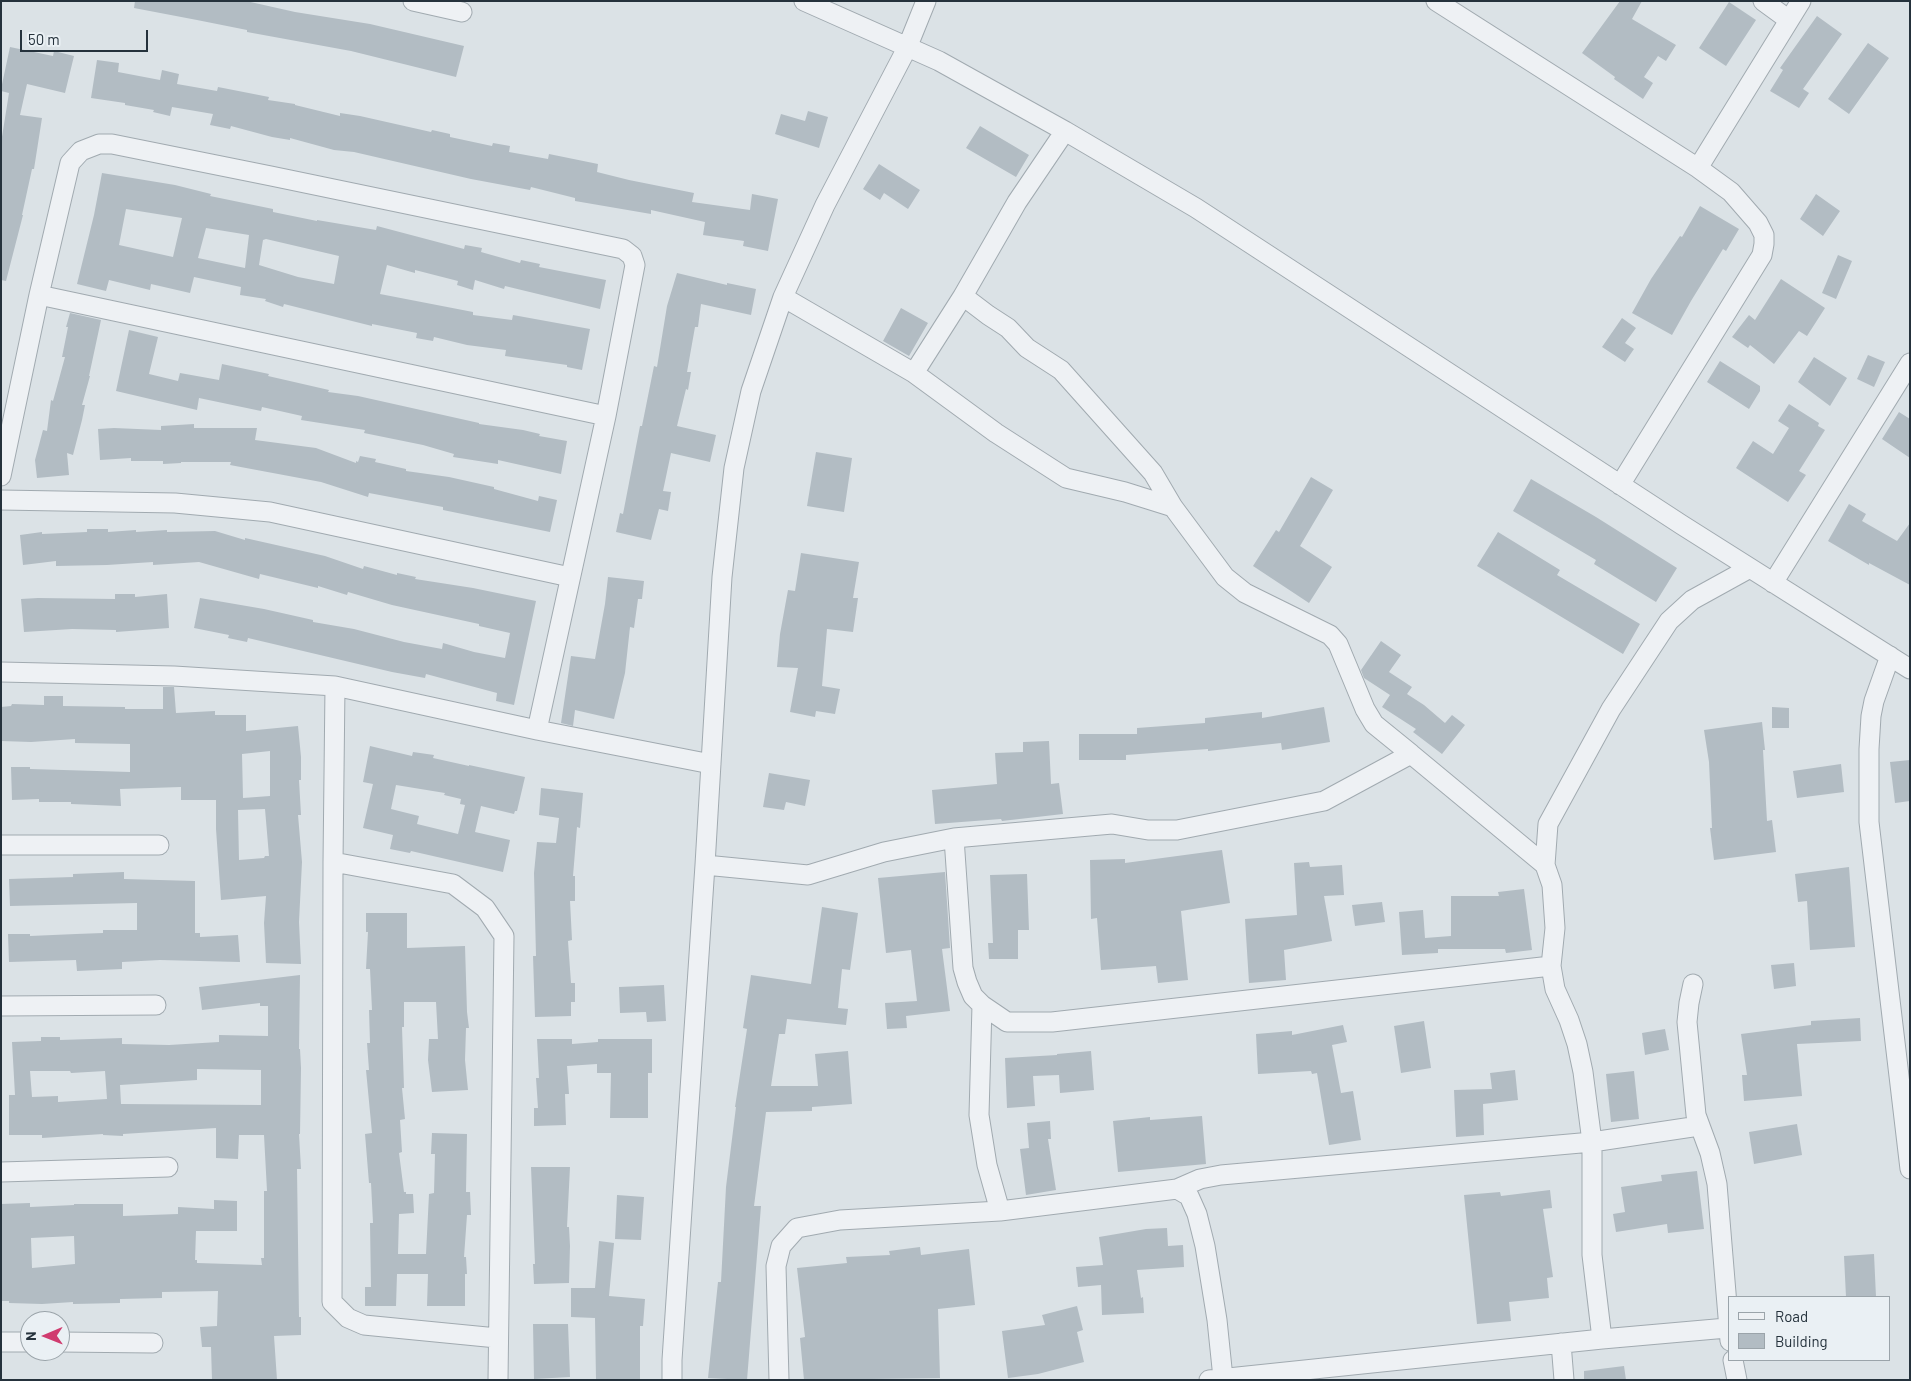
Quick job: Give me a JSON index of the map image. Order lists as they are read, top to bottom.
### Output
{
  "legend": ["Road", "Building"],
  "scale_bar": "50 m",
  "north": "left"
}
